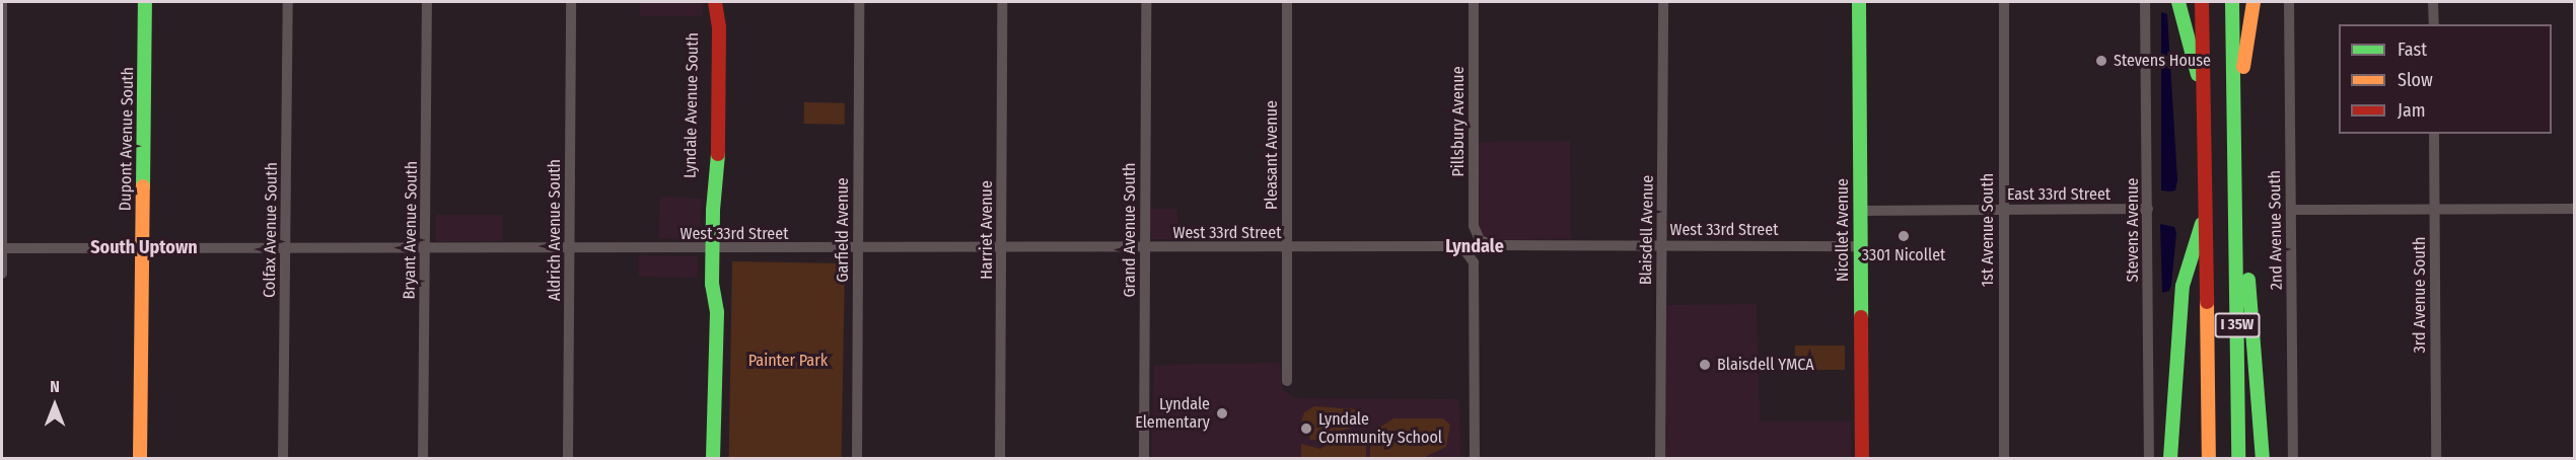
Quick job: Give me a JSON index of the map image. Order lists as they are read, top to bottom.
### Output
{
  "streets": {
    "main road": [
      "Lyndale Avenue South",
      "Dupont Avenue South",
      "Nicollet Avenue",
      "I 35W"
    ],
    "street": [
      "Pillsbury Avenue",
      "Pleasant Avenue",
      "East 33rd Street",
      "Colfax Avenue South",
      "Bryant Avenue South",
      "Aldrich Avenue South",
      "Garfield Avenue",
      "Harriet Avenue",
      "Grand Avenue South",
      "Blaisdell Avenue",
      "West 33rd Street",
      "1st Avenue South",
      "Stevens Avenue",
      "2nd Avenue South",
      "3rd Avenue South"
    ]
  },
  "crossings": [
    ["Lyndale Avenue South", "West 33rd Street"],
    ["Pillsbury Avenue", "West 33rd Street"],
    ["Dupont Avenue South", "West 33rd Street"],
    ["Pleasant Avenue", "West 33rd Street"],
    ["East 33rd Street", "Nicollet Avenue"],
    ["East 33rd Street", "1st Avenue South"],
    ["East 33rd Street", "Stevens Avenue"],
    ["Colfax Avenue South", "West 33rd Street"],
    ["Bryant Avenue South", "West 33rd Street"],
    ["Aldrich Avenue South", "West 33rd Street"],
    ["Garfield Avenue", "West 33rd Street"],
    ["Harriet Avenue", "West 33rd Street"],
    ["Grand Avenue South", "West 33rd Street"],
    ["Blaisdell Avenue", "West 33rd Street"],
    ["West 33rd Street", "Nicollet Avenue"]
  ],
  "districts": ["Lyndale", "South Uptown"],
  "parks": ["Painter Park"],
  "places": [
    "Stevens House",
    "3301 Nicollet",
    "Blaisdell YMCA",
    "Lyndale Elementary",
    "Lyndale Community School"
  ],
  "legend": ["Fast", "Slow", "Jam"],
  "north": "top"
}
